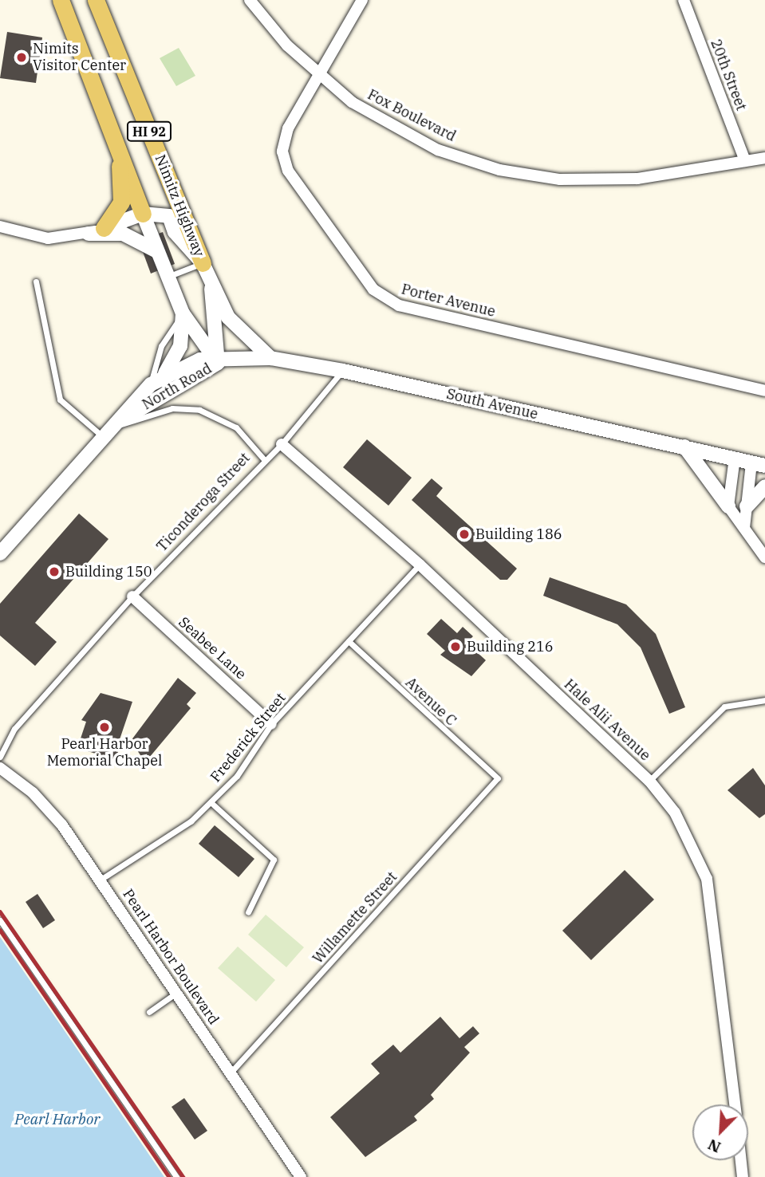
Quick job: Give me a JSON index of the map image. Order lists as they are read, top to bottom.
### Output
{
  "streets": {
    "main road": ["HI 92", "Nimitz Highway"],
    "street": [
      "20th Street",
      "Fox Boulevard",
      "Porter Avenue",
      "North Road",
      "South Avenue",
      "Seabee Lane",
      "Hale Alii Avenue",
      "Pearl Harbor Boulevard"
    ],
    "lane": [
      "Ticonderoga Street",
      "Avenue C",
      "Frederick Street",
      "Willamette Street"
    ]
  },
  "crossings": [
    ["20th Street", "Fox Boulevard"],
    ["Fox Boulevard", "Porter Avenue"],
    ["North Road", "South Avenue"],
    ["South Avenue", "Ticonderoga Street"],
    ["Ticonderoga Street", "Seabee Lane"],
    ["Ticonderoga Street", "Hale Alii Avenue"],
    ["Seabee Lane", "Frederick Street"],
    ["Avenue C", "Frederick Street"],
    ["Avenue C", "Willamette Street"],
    ["Hale Alii Avenue", "Frederick Street"],
    ["Frederick Street", "Pearl Harbor Boulevard"],
    ["Willamette Street", "Pearl Harbor Boulevard"]
  ],
  "water": ["Pearl Harbor"],
  "places": [
    "Nimits Visitor Center",
    "Building 186",
    "Building 150",
    "Building 216",
    "Pearl Harbor Memorial Chapel"
  ],
  "north": "bottom left"
}
